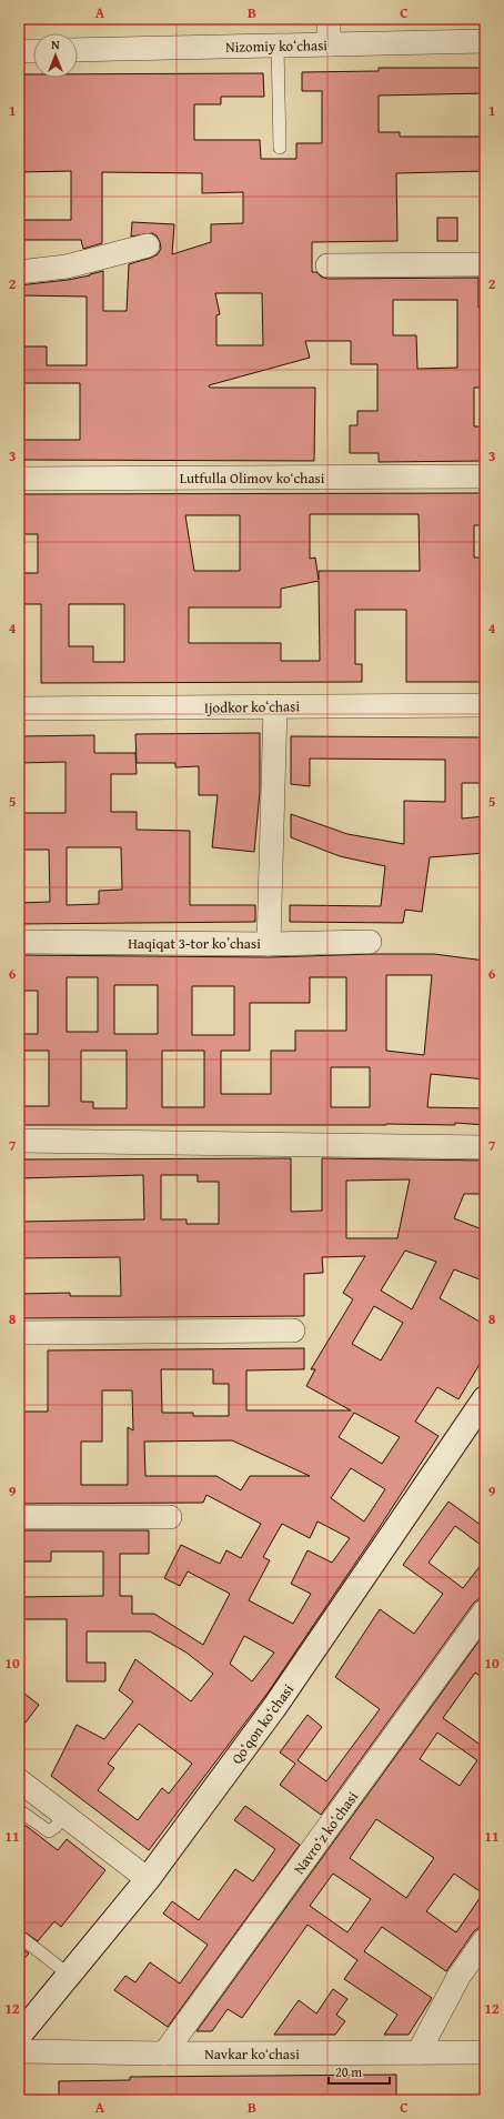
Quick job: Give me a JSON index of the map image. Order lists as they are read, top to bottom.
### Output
{
  "streets": {
    "main road": ["Qoʻqon koʻchasi"],
    "street": [
      "Nizomiy koʻchasi",
      "Lutfulla Olimov koʻchasi",
      "Ijodkor koʻchasi",
      "Haqiqat 3-tor koʼchasi",
      "Navroʻz koʻchasi",
      "Navkar koʻchasi"
    ]
  },
  "crossings": [
    ["Navroʻz koʻchasi", "Navkar koʻchasi"]
  ],
  "scale_bar": "20 m",
  "north": "top",
  "grid": {
    "columns": ["A", "B", "C"],
    "rows": [
      "1",
      "2",
      "3",
      "4",
      "5",
      "6",
      "7",
      "8",
      "9",
      "10",
      "11",
      "12"
    ]
  }
}
